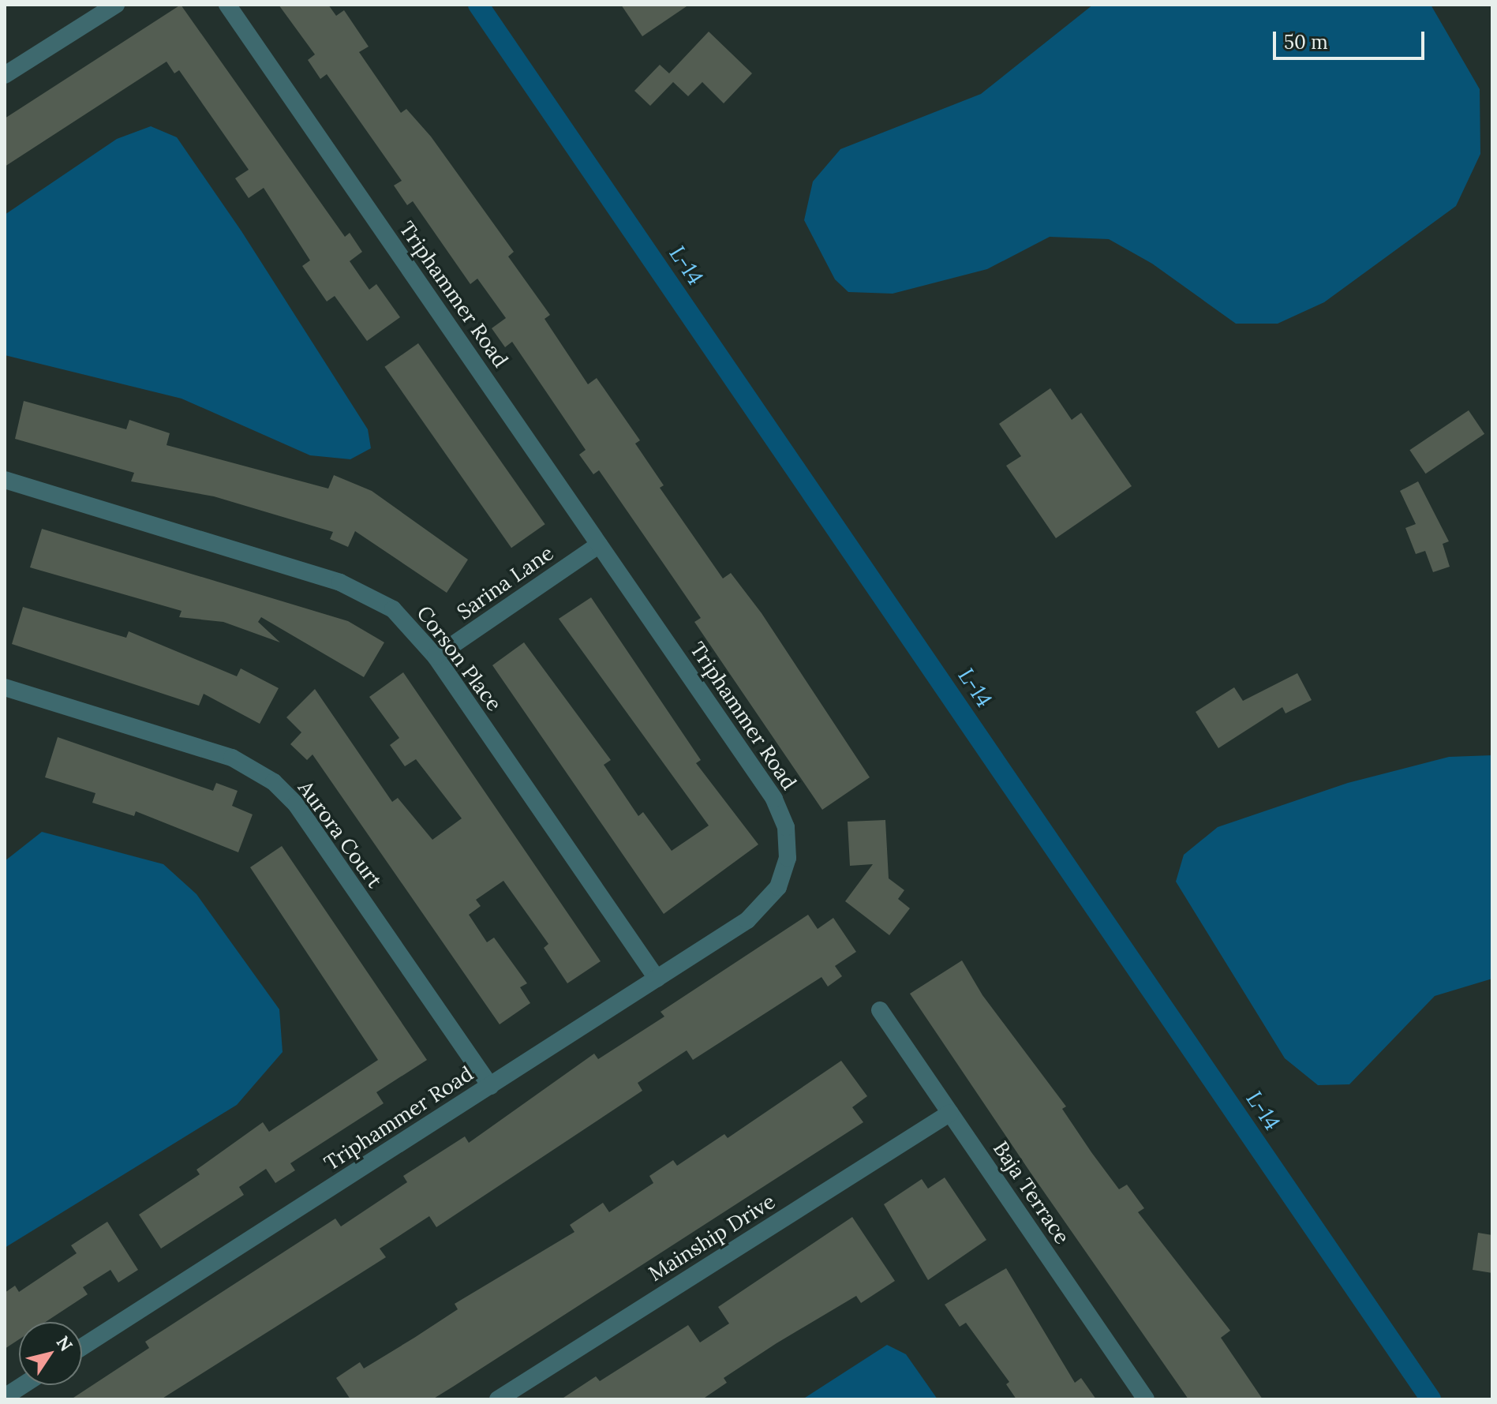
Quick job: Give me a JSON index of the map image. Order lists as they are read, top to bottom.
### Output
{
  "streets": {
    "street": [
      "Triphammer Road",
      "Sarina Lane",
      "Corson Place",
      "Aurora Court",
      "Baja Terrace",
      "Mainship Drive"
    ]
  },
  "crossings": [
    ["Triphammer Road", "Sarina Lane"],
    ["Triphammer Road", "Corson Place"],
    ["Triphammer Road", "Aurora Court"],
    ["Sarina Lane", "Corson Place"],
    ["Baja Terrace", "Mainship Drive"]
  ],
  "water": ["L-14"],
  "scale_bar": "50 m",
  "north": "top right"
}
